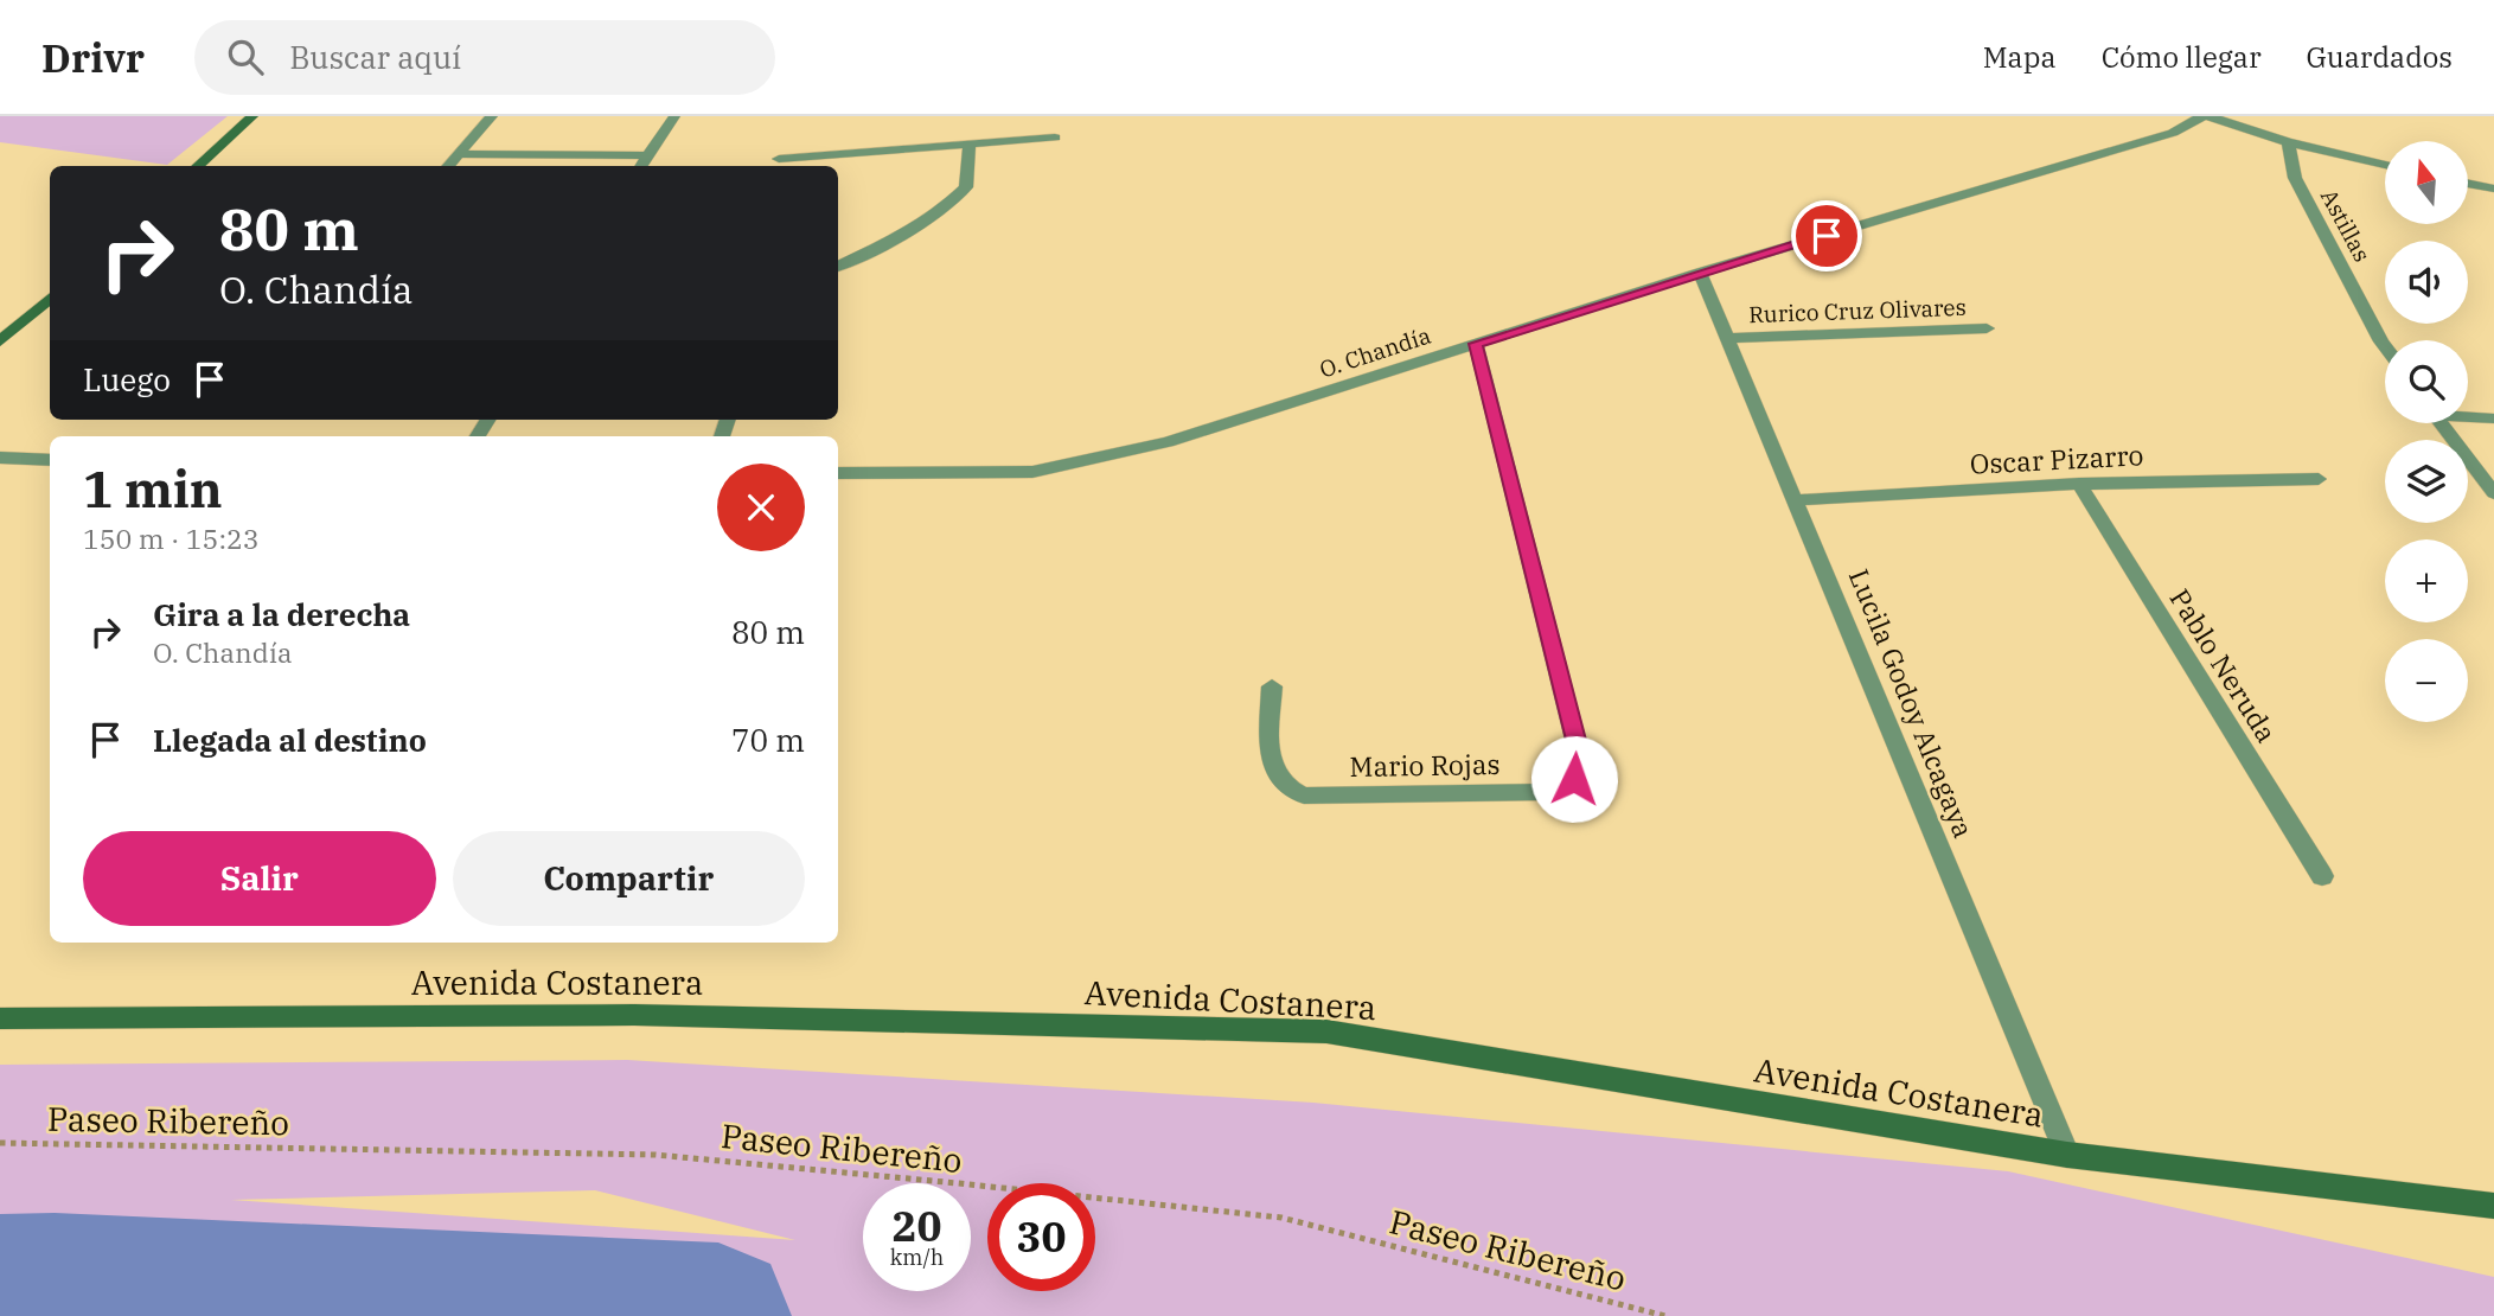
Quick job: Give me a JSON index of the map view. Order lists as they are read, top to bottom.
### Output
{
  "streets": {
    "main road": ["Avenida Costanera"],
    "street": [
      "Astillas",
      "Rurico Cruz Olivares",
      "O. Chandía",
      "Oscar Pizarro",
      "Pablo Neruda",
      "Lucila Godoy Alcagaya",
      "Mario Rojas"
    ],
    "path": ["Paseo Ribereño"]
  },
  "crossings": [
    ["Rurico Cruz Olivares", "Lucila Godoy Alcagaya"],
    ["O. Chandía", "Lucila Godoy Alcagaya"],
    ["O. Chandía", "Mario Rojas"],
    ["Oscar Pizarro", "Pablo Neruda"],
    ["Oscar Pizarro", "Lucila Godoy Alcagaya"],
    ["Lucila Godoy Alcagaya", "Avenida Costanera"]
  ],
  "north": "top",
  "page": {
    "header": "Drivr",
    "search": "Buscar aquí",
    "nav": ["Mapa", "Cómo llegar", "Guardados"],
    "map_buttons": ["+", "−"],
    "turn": ["80 m", "O. Chandía"],
    "then": "Luego",
    "heading": ["1 min", "150 m · 15:23"],
    "list": [
      {
        "name": "Gira a la derecha",
        "note": "O. Chandía",
        "value": "80 m"
      },
      {
        "name": "Llegada al destino",
        "value": "70 m"
      }
    ],
    "buttons": ["Salir", "Compartir"],
    "speed": "20 km/h",
    "limit": "30"
  }
}
